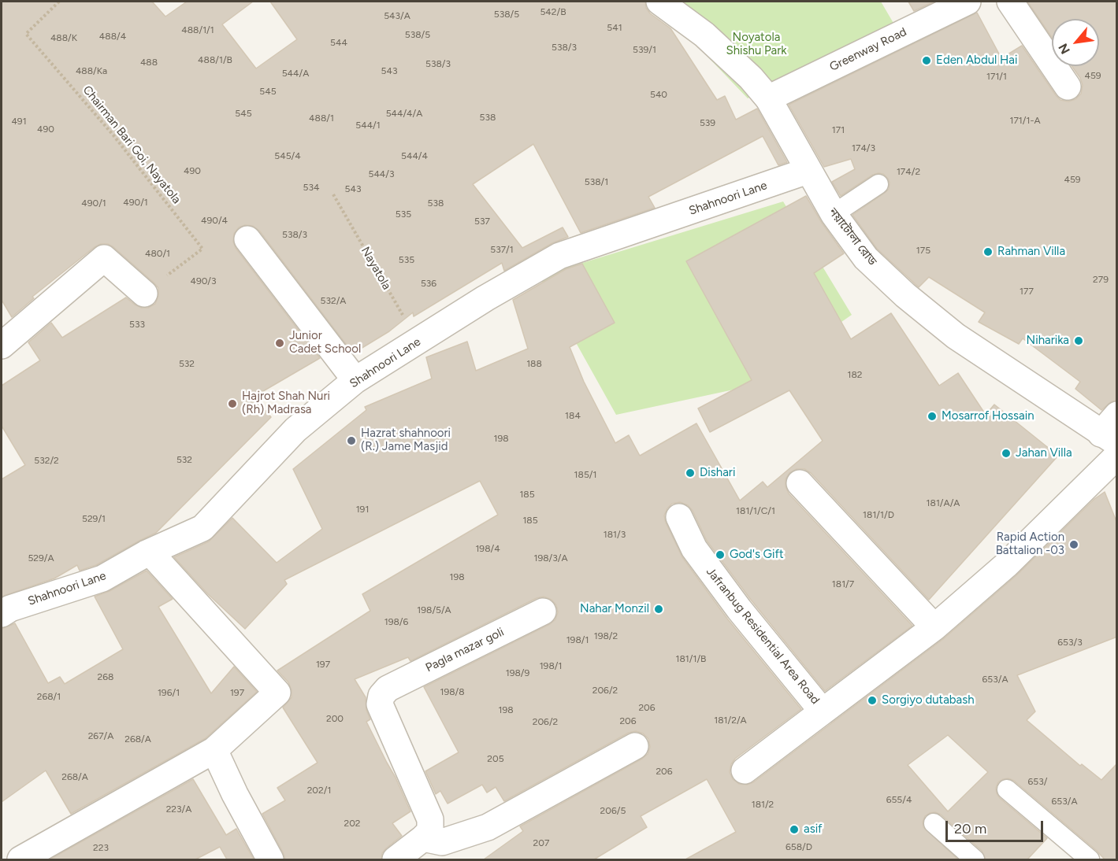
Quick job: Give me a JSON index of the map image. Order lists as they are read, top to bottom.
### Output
{
  "streets": {
    "street": [
      "Greenway Road",
      "Shahnoori Lane",
      "নয়াটোলা রোড",
      "Jafranbug Residential Area Road",
      "Pagla mazar goli"
    ],
    "path": ["Chairman Bari Goi, Nayatola", "Nayatola"]
  },
  "crossings": [
    ["Greenway Road", "নয়াটোলা রোড"],
    ["Shahnoori Lane", "নয়াটোলা রোড"],
    ["Shahnoori Lane", "Nayatola"]
  ],
  "parks": ["Noyatola Shishu Park"],
  "places": [
    "Eden Abdul Hai",
    "Rahman Villa",
    "Niharika",
    "Junior Cadet School",
    "Hajrot Shah Nuri (Rh) Madrasa",
    "Mosarrof Hossain",
    "Hazrat shahnoori (R.) Jame Masjid",
    "Jahan Villa",
    "Dishari",
    "Rapid Action Battalion -03",
    "God's Gift",
    "Nahar Monzil",
    "Sorgiyo dutabash",
    "asif"
  ],
  "house_numbers": [
    "542/B",
    "538/5",
    "543/A",
    "541",
    "488/1/1",
    "538/5",
    "488/4",
    "488/K",
    "544",
    "538/3",
    "539/1",
    "488/1/B",
    "488",
    "538/3",
    "488/Ka",
    "543",
    "544/A",
    "459",
    "171/1",
    "545",
    "540",
    "545",
    "544/4/A",
    "538",
    "488/1",
    "171/1-A",
    "491",
    "539",
    "544/1",
    "490",
    "171",
    "174/3",
    "545/4",
    "544/4",
    "490",
    "174/2",
    "544/3",
    "459",
    "538/1",
    "534",
    "543",
    "490/1",
    "490/1",
    "538",
    "535",
    "490/4",
    "537",
    "538/3",
    "537/1",
    "175",
    "480/1",
    "535",
    "279",
    "490/3",
    "536",
    "177",
    "532/A",
    "533",
    "532",
    "188",
    "182",
    "184",
    "198",
    "532",
    "532/2",
    "185/1",
    "185",
    "181/A/A",
    "191",
    "181/1/C/1",
    "181/1/D",
    "529/1",
    "185",
    "181/3",
    "198/4",
    "529/A",
    "198/3/A",
    "198",
    "181/7",
    "198/5/A",
    "198/6",
    "198/2",
    "198/1",
    "653/3",
    "181/1/B",
    "197",
    "198/1",
    "198/9",
    "268",
    "653/A",
    "206/2",
    "198/8",
    "196/1",
    "197",
    "268/1",
    "206",
    "198",
    "200",
    "181/2/A",
    "206",
    "206/2",
    "267/A",
    "268/A",
    "205",
    "206",
    "268/A",
    "653/",
    "202/1",
    "655/4",
    "653/A",
    "181/2",
    "223/A",
    "206/5",
    "202",
    "207",
    "658/D",
    "223"
  ],
  "scale_bar": "20 m",
  "north": "bottom left"
}
